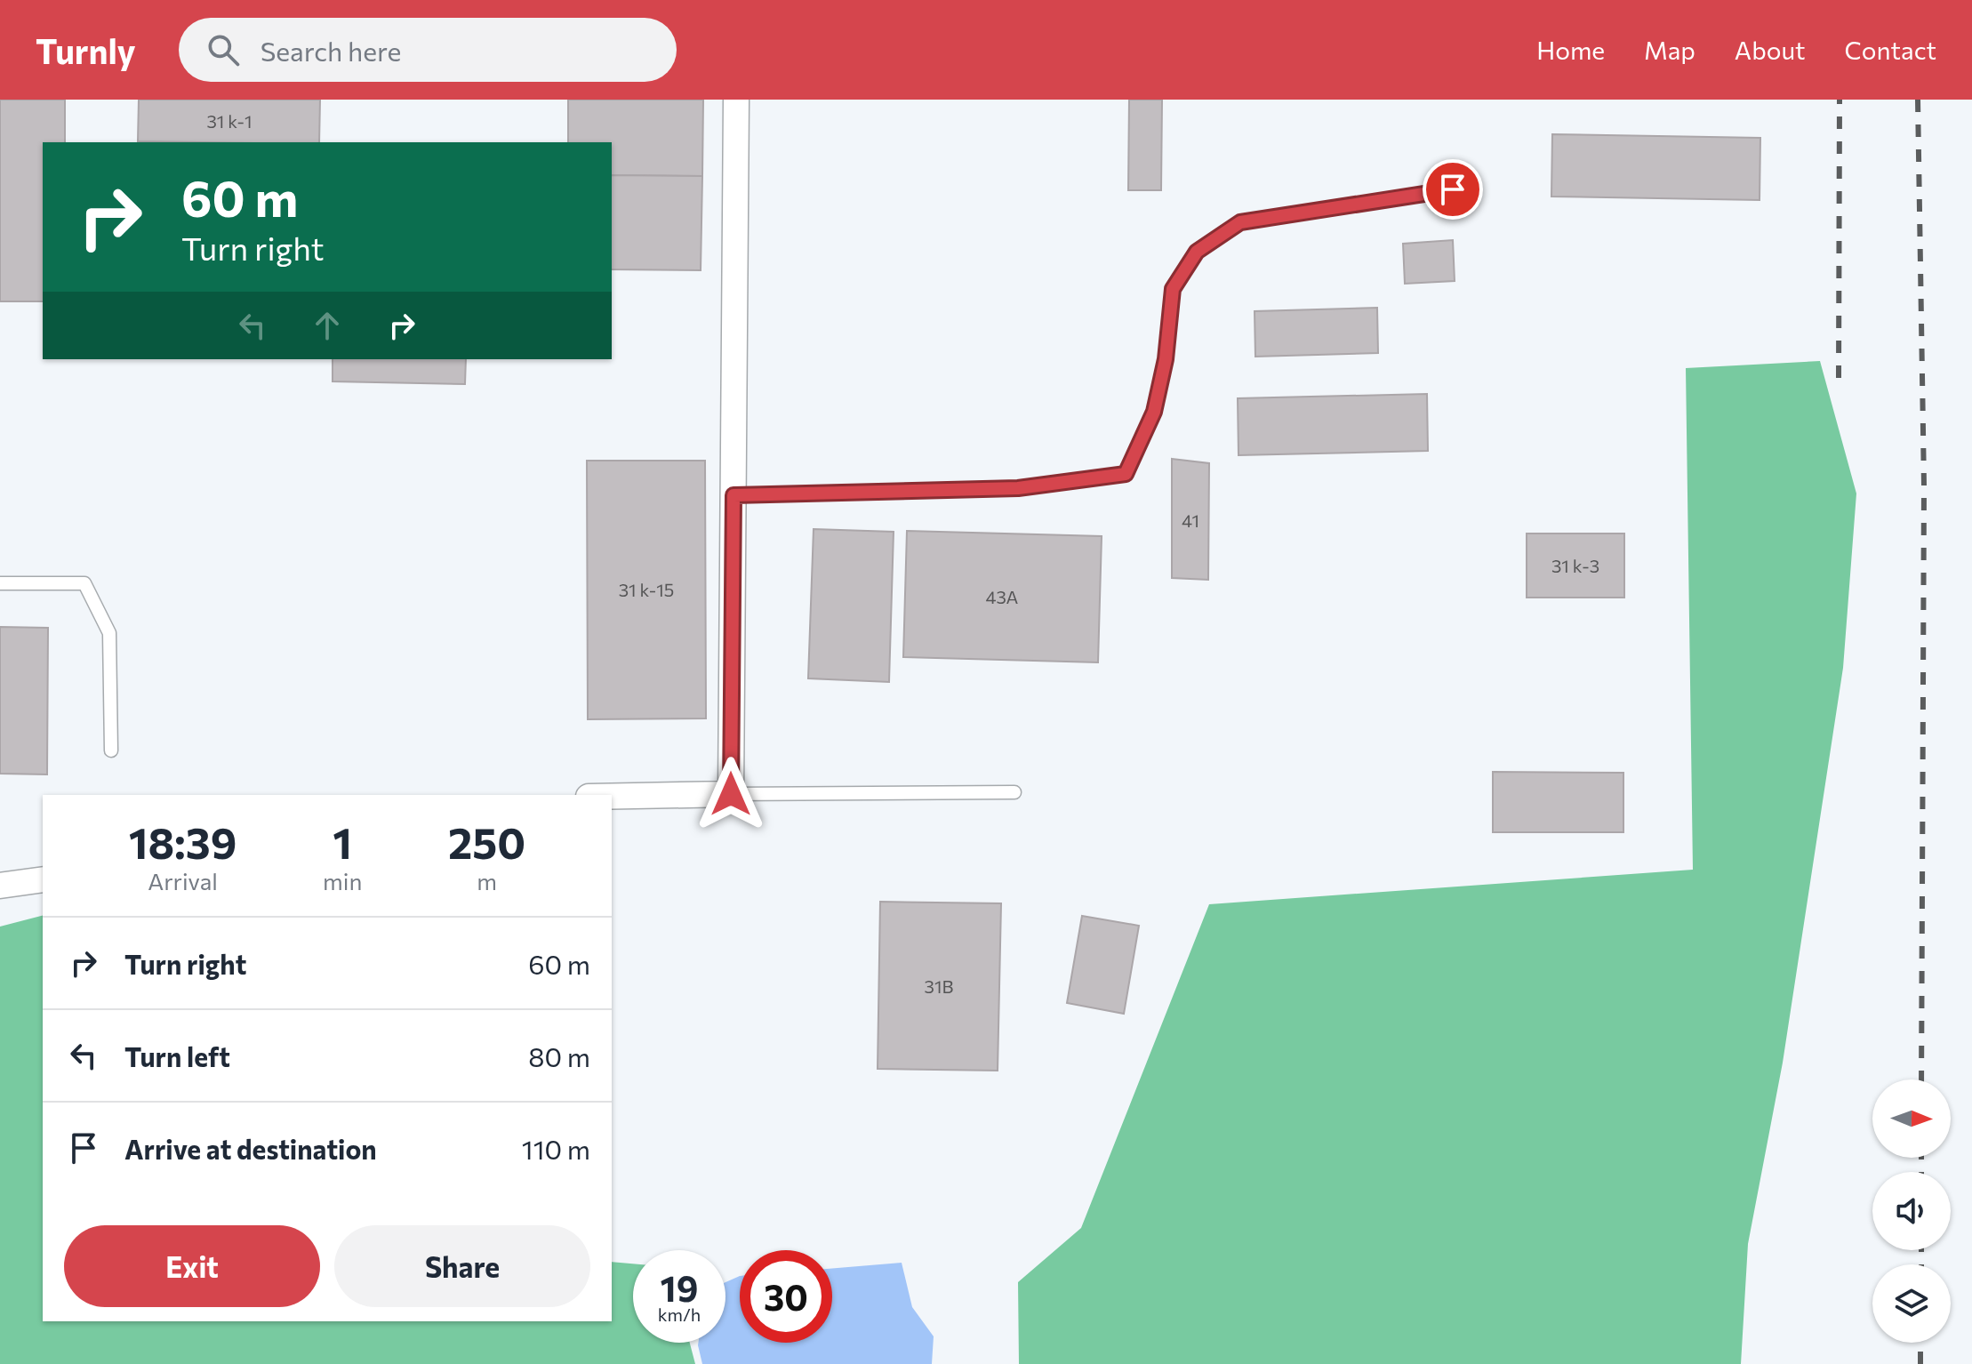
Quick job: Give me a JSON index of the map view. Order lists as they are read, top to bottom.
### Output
{
  "house_numbers": [
    "31 k-1",
    "41",
    "31 k-3",
    "31 k-15",
    "43A",
    "31B"
  ],
  "north": "right",
  "page": {
    "header": "Turnly",
    "search": "Search here",
    "nav": [
      "Home",
      "Map",
      "About",
      "Contact"
    ],
    "turn": ["60 m", "Turn right"],
    "eta": [
      "18:39",
      "Arrival",
      "1",
      "min",
      "250",
      "m"
    ],
    "list": [
      {
        "name": "Turn right",
        "value": "60 m"
      },
      {
        "name": "Turn left",
        "value": "80 m"
      },
      {
        "name": "Arrive at destination",
        "value": "110 m"
      }
    ],
    "buttons": ["Exit", "Share"],
    "speed": "19 km/h",
    "limit": "30"
  }
}
